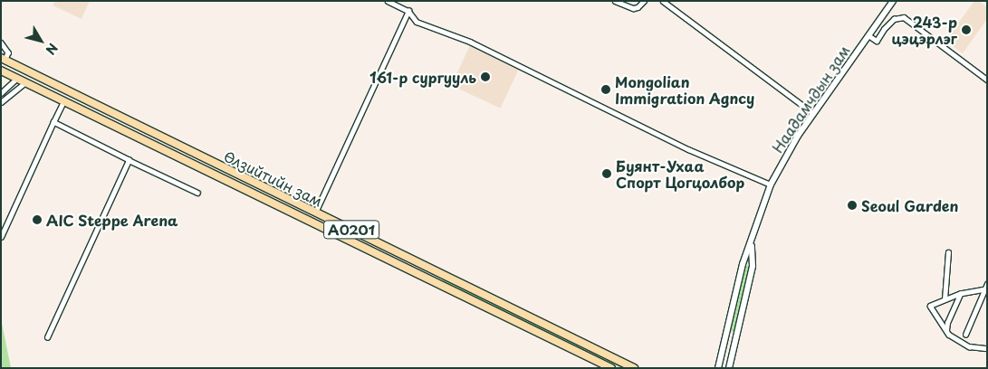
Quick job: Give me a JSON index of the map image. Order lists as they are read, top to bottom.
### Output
{
  "streets": {
    "highway": ["Өлзийтийн зам", "A0201"],
    "main road": ["Наадамчдын зам"]
  },
  "places": [
    "243-р цэцэрлэг",
    "161-р сургууль",
    "Mongolian Immigration Agncy",
    "Буянт-Ухаа Спорт Цогцолбор",
    "Seoul Garden",
    "AIC Steppe Arena"
  ],
  "north": "bottom right"
}
